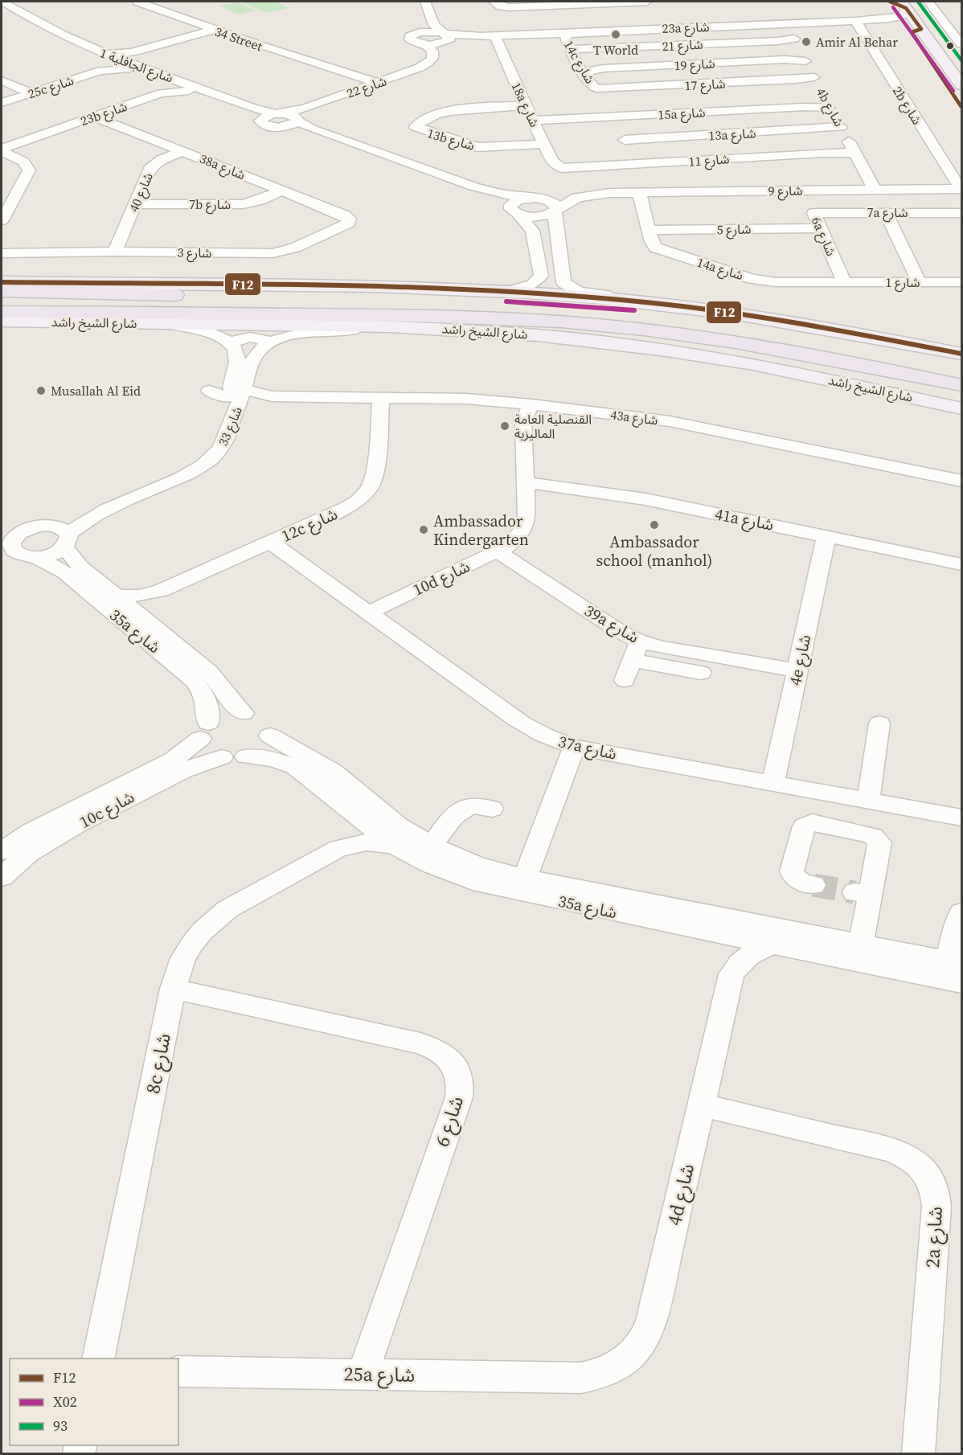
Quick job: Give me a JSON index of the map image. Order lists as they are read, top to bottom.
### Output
{
  "streets": {
    "highway": ["شارع الشيخ راشد"],
    "street": [
      "23a شارع",
      "34 Street",
      "شارع 21",
      "14c شارع",
      "شارع 19",
      "شارع الجافلية 1",
      "شارع 17",
      "25c شارع",
      "شارع 22",
      "18a شارع",
      "2b شارع",
      "4b شارع",
      "23b شارع",
      "15a شارع",
      "13a شارع",
      "13b شارع",
      "شارع 11",
      "38a شارع",
      "شارع 9",
      "شارع 40",
      "7b شارع",
      "7a شارع",
      "شارع 5",
      "6a شارع",
      "شارع 3",
      "14a شارع",
      "شارع 1",
      "43a شارع",
      "شارع 33",
      "41a شارع",
      "12c شارع",
      "10d شارع",
      "39a شارع",
      "35a شارع",
      "4e شارع",
      "37a شارع",
      "10c شارع",
      "8c شارع",
      "شارع 6",
      "4d شارع",
      "2a شارع",
      "25a شارع"
    ]
  },
  "crossings": [
    ["23a شارع", "14c شارع"],
    ["23a شارع", "شارع 22"],
    ["23a شارع", "18a شارع"],
    ["23a شارع", "2b شارع"],
    ["23a شارع", "4b شارع"],
    ["34 Street", "شارع 22"],
    ["شارع 21", "14c شارع"],
    ["شارع 21", "4b شارع"],
    ["14c شارع", "شارع 19"],
    ["14c شارع", "شارع 17"],
    ["شارع 19", "4b شارع"],
    ["شارع الجافلية 1", "25c شارع"],
    ["شارع الجافلية 1", "شارع 22"],
    ["شارع الجافلية 1", "23b شارع"],
    ["شارع 17", "4b شارع"],
    ["18a شارع", "15a شارع"],
    ["18a شارع", "13b شارع"],
    ["18a شارع", "شارع 11"],
    ["2b شارع", "شارع 9"],
    ["4b شارع", "15a شارع"],
    ["4b شارع", "13a شارع"],
    ["4b شارع", "شارع 11"],
    ["4b شارع", "شارع 9"],
    ["23b شارع", "38a شارع"],
    ["38a شارع", "شارع 40"],
    ["38a شارع", "7b شارع"],
    ["38a شارع", "شارع 3"],
    ["شارع 9", "6a شارع"],
    ["شارع 9", "14a شارع"],
    ["شارع 40", "7b شارع"],
    ["شارع 40", "شارع 3"],
    ["7a شارع", "6a شارع"],
    ["شارع 5", "6a شارع"],
    ["شارع 5", "14a شارع"],
    ["6a شارع", "14a شارع"],
    ["6a شارع", "شارع 1"],
    ["14a شارع", "شارع 1"],
    ["شارع الشيخ راشد", "شارع 33"],
    ["43a شارع", "شارع 33"],
    ["43a شارع", "12c شارع"],
    ["43a شارع", "10d شارع"],
    ["شارع 33", "35a شارع"],
    ["41a شارع", "10d شارع"],
    ["41a شارع", "4e شارع"],
    ["12c شارع", "35a شارع"],
    ["12c شارع", "37a شارع"],
    ["10d شارع", "39a شارع"],
    ["10d شارع", "37a شارع"],
    ["39a شارع", "4e شارع"],
    ["35a شارع", "10c شارع"],
    ["35a شارع", "8c شارع"],
    ["35a شارع", "4d شارع"],
    ["4e شارع", "37a شارع"],
    ["8c شارع", "شارع 6"],
    ["شارع 6", "25a شارع"],
    ["4d شارع", "2a شارع"],
    ["4d شارع", "25a شارع"]
  ],
  "places": [
    "T World",
    "Amir Al Behar",
    "Musallah Al Eid",
    "القنصلية العامة الماليزية",
    "Ambassador school (manhol)",
    "Ambassador Kindergarten"
  ],
  "lines": ["transit line F12", "transit line 93", "transit line X02"],
  "legend": ["F12", "X02", "93"]
}
